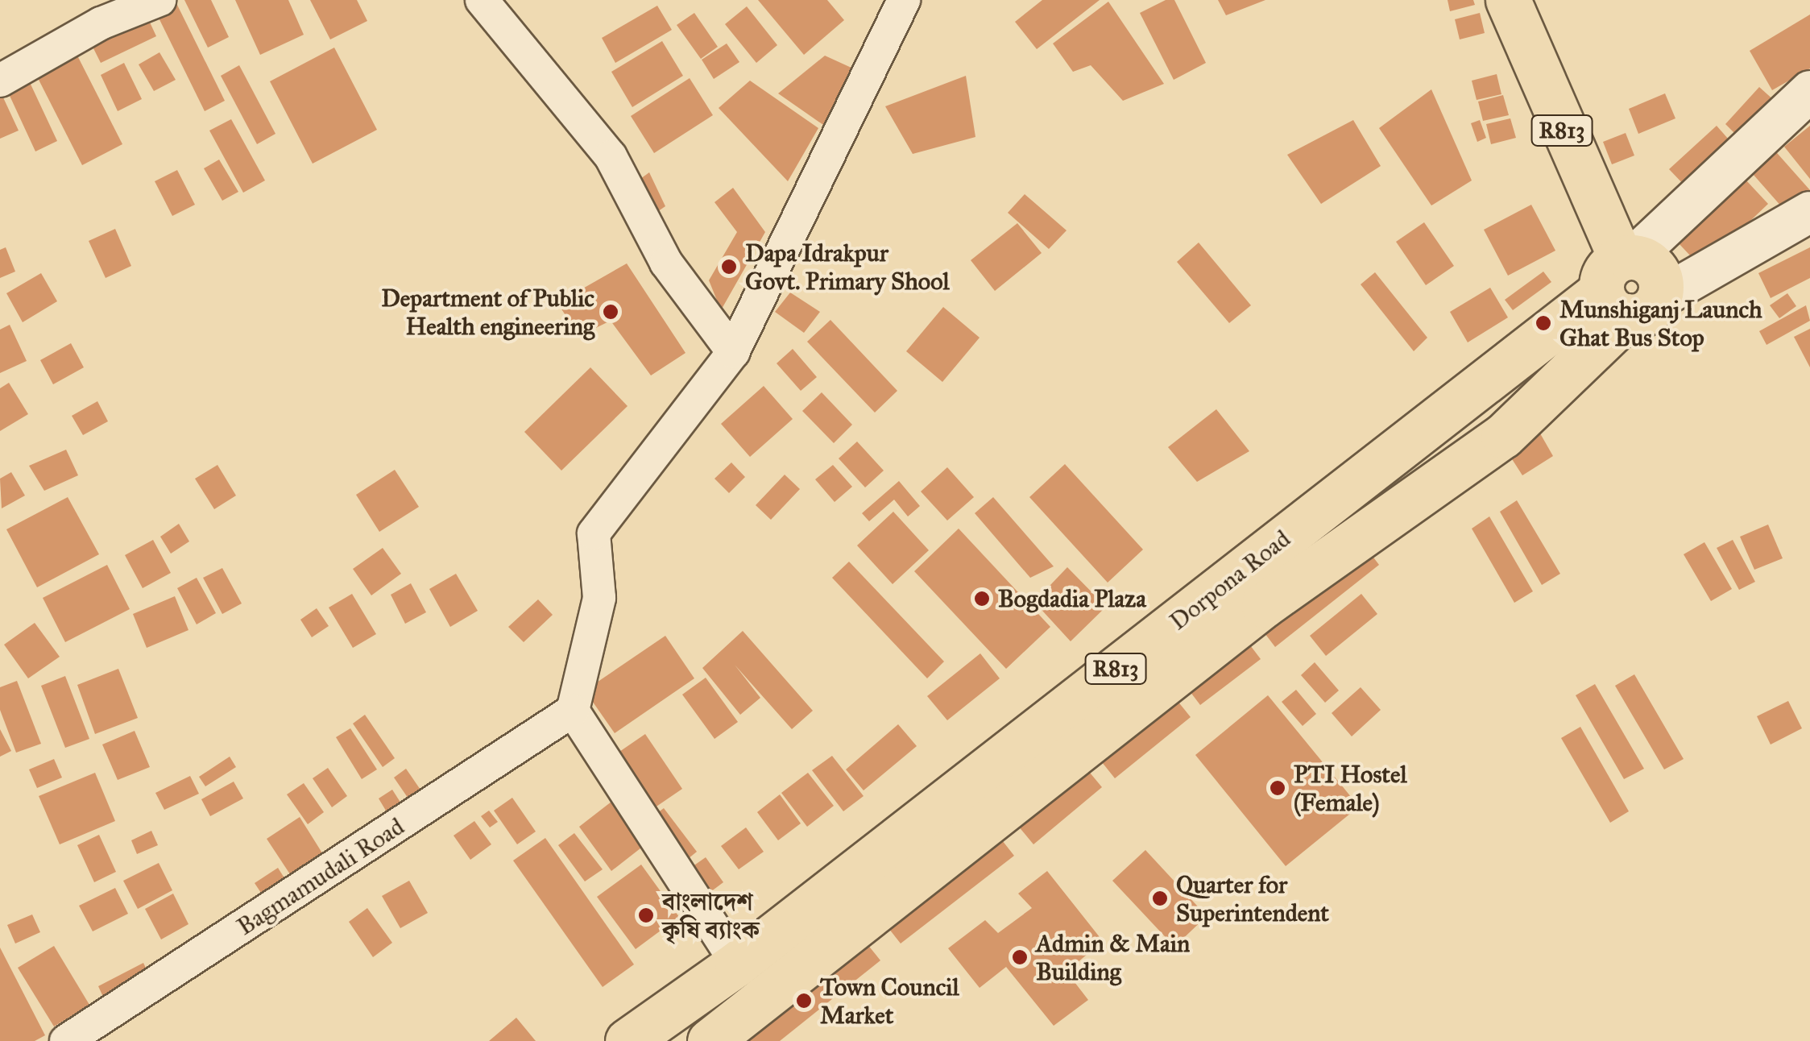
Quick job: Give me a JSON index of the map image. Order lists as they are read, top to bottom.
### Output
{
  "streets": {
    "main road": ["R813", "Dorpona Road"],
    "street": ["Bagmamudali Road"]
  },
  "crossings": [
    ["R813", "Dorpona Road"]
  ],
  "places": [
    "Dapa Idrakpur Govt. Primary Shool",
    "Department of Public Health engineering",
    "Munshiganj Launch Ghat Bus Stop",
    "Bogdadia Plaza",
    "PTI Hostel (Female)",
    "Quarter for Superintendent",
    "বাংলাদেশ কৃষি ব্যাংক",
    "Admin & Main Building",
    "Town Council Market"
  ]
}
